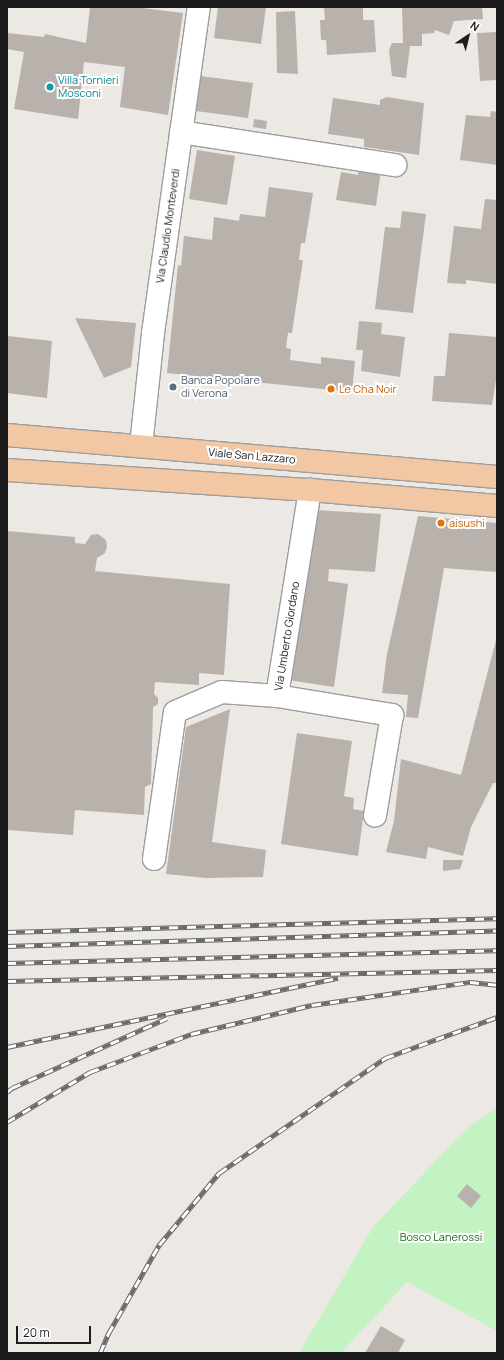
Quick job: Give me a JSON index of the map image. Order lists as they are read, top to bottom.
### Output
{
  "streets": {
    "main road": ["Viale San Lazzaro"],
    "street": ["Via Claudio Monteverdi", "Via Umberto Giordano"]
  },
  "crossings": [
    ["Via Claudio Monteverdi", "Viale San Lazzaro"]
  ],
  "parks": ["Bosco Lanerossi"],
  "places": [
    "Villa Tornieri Mosconi",
    "Banca Popolare di Verona",
    "Le Cha Noir",
    "aisushi"
  ],
  "scale_bar": "20 m",
  "north": "top right"
}
